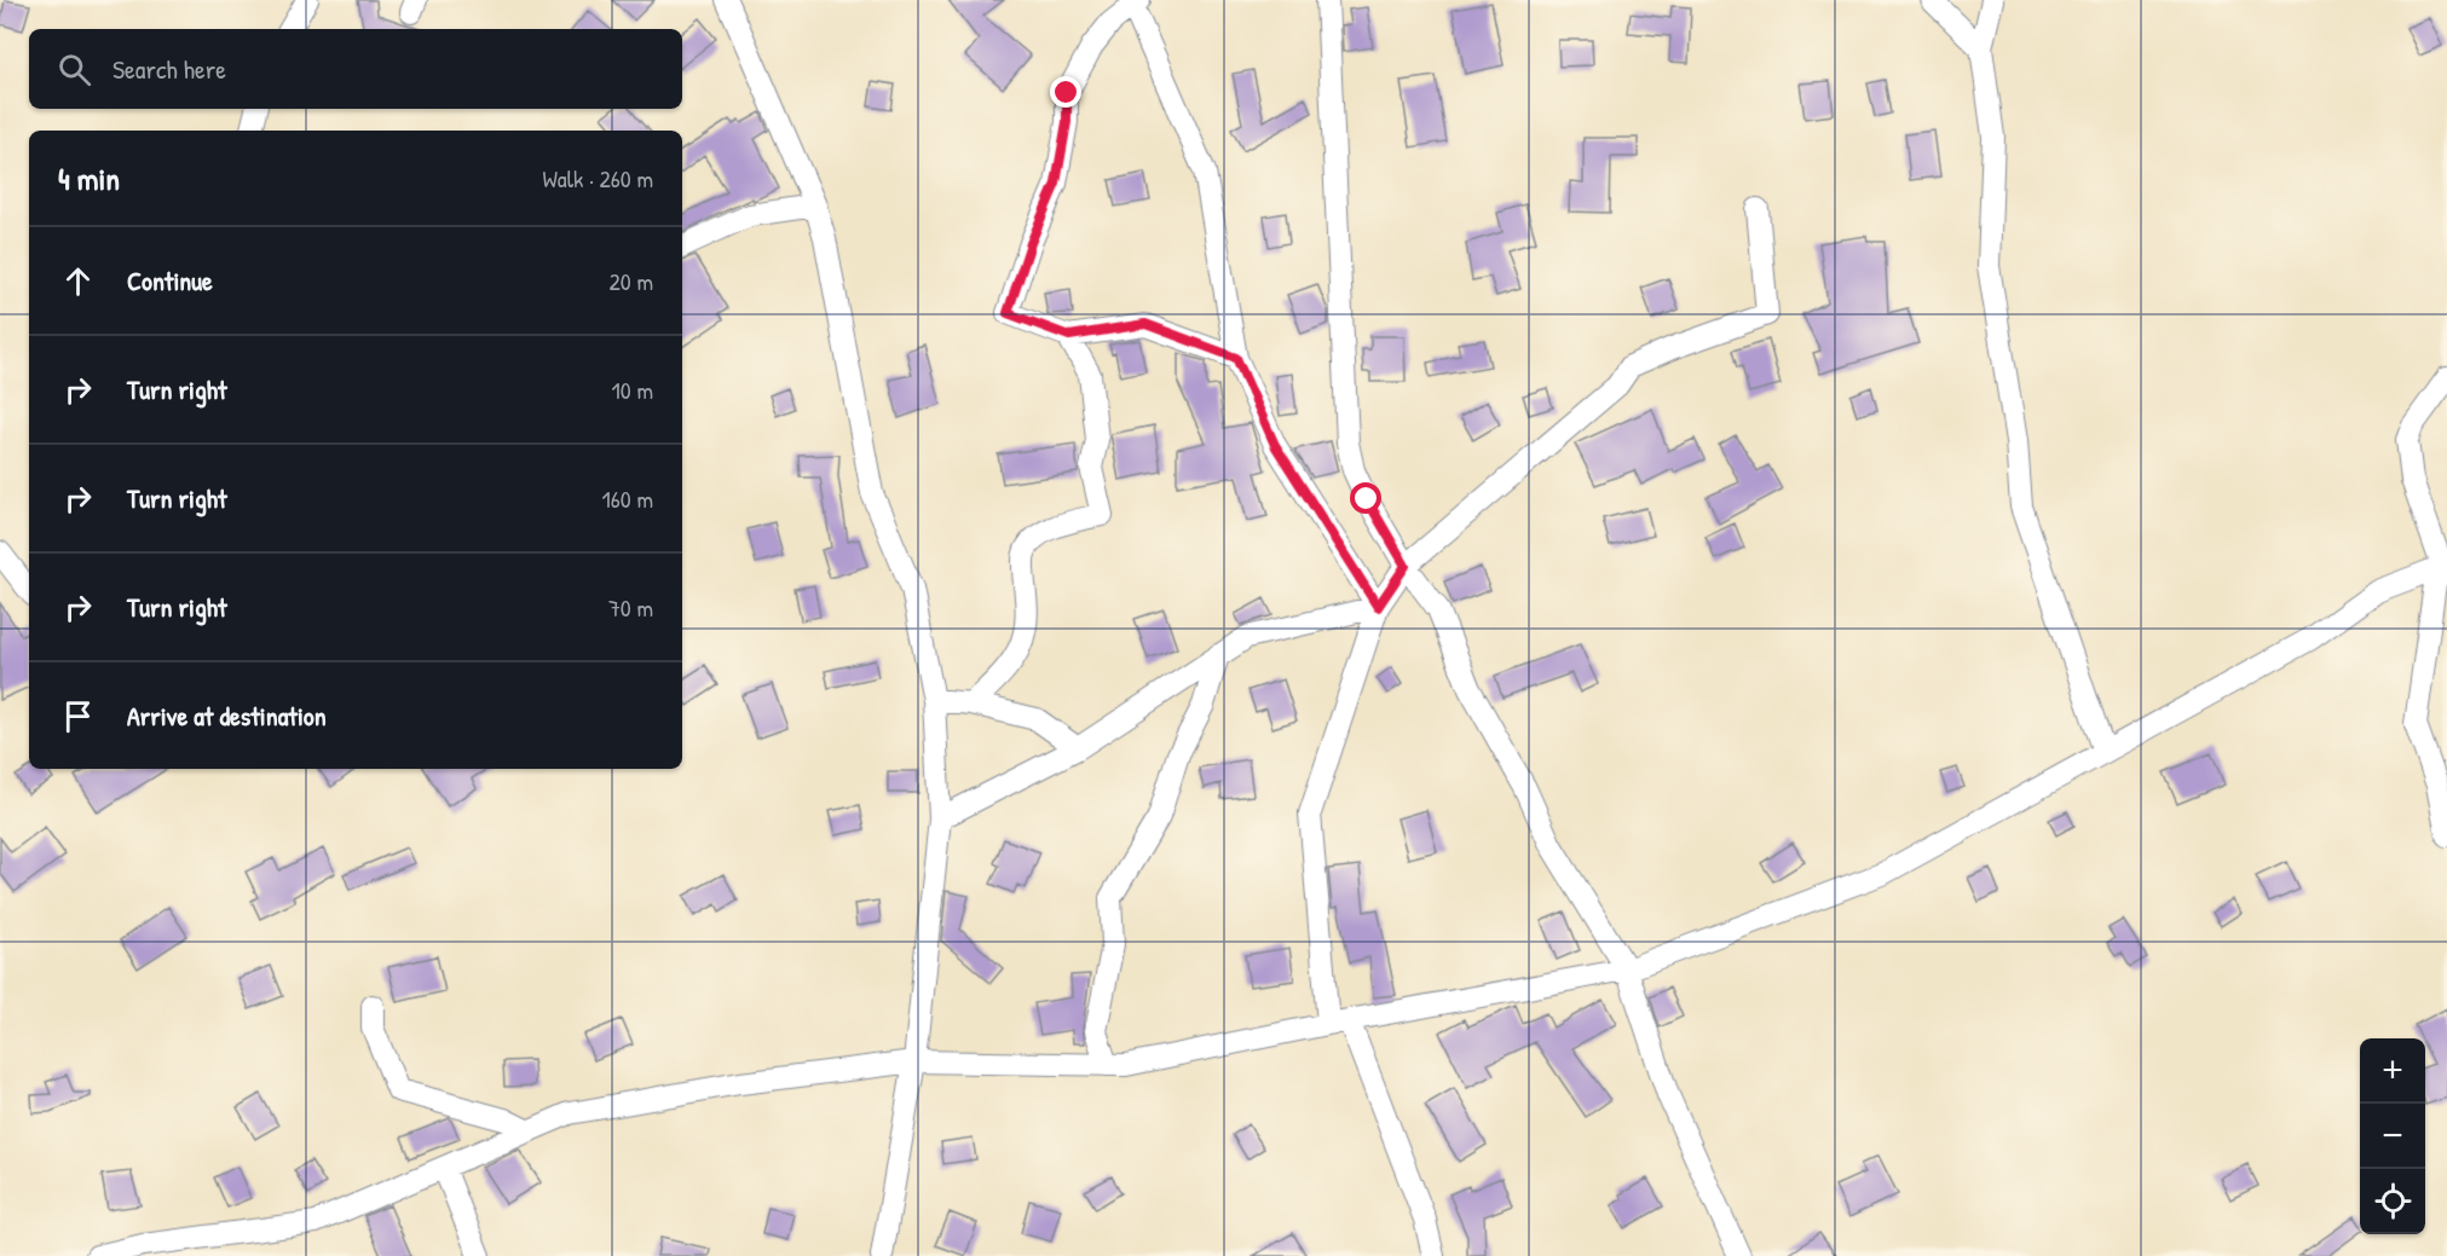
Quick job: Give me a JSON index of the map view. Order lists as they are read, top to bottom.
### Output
{
  "page": {
    "search": "Search here",
    "heading": ["4 min", "Walk · 260 m"],
    "list": [
      ["Continue", "20 m"],
      ["Turn right", "10 m"],
      ["Turn right", "160 m"],
      ["Turn right", "70 m"],
      "Arrive at destination"
    ],
    "map_buttons": ["+", "−"]
  }
}
